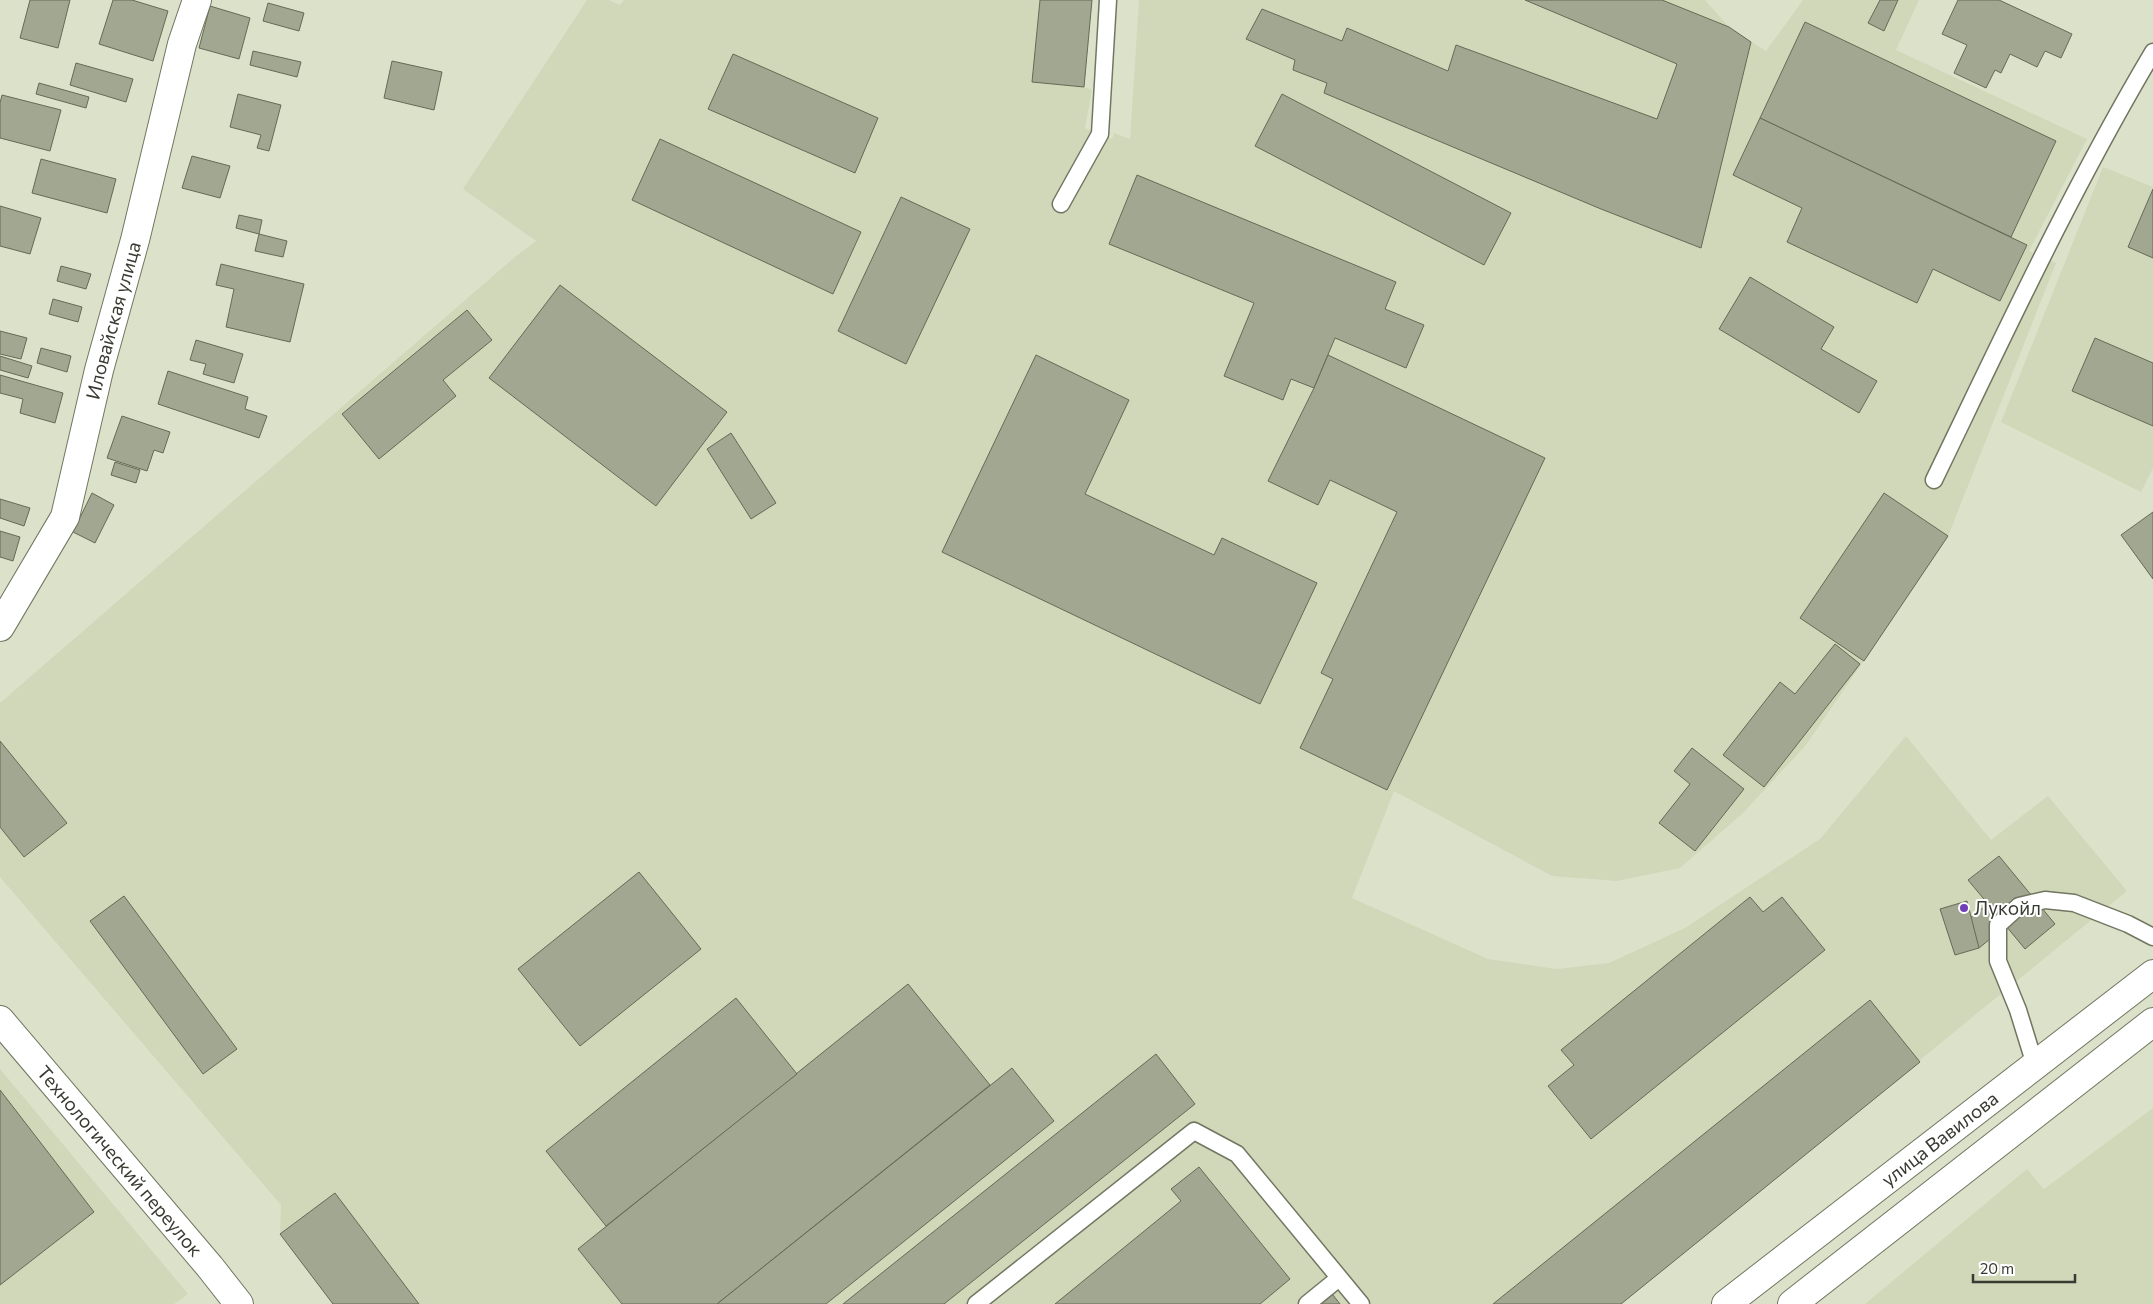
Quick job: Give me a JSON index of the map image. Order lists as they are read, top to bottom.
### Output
{
  "streets": {
    "street": ["Иловайская улица", "улица Вавилова", "Технологический переулок"]
  },
  "places": ["Лукойл"],
  "scale_bar": "20 m"
}
